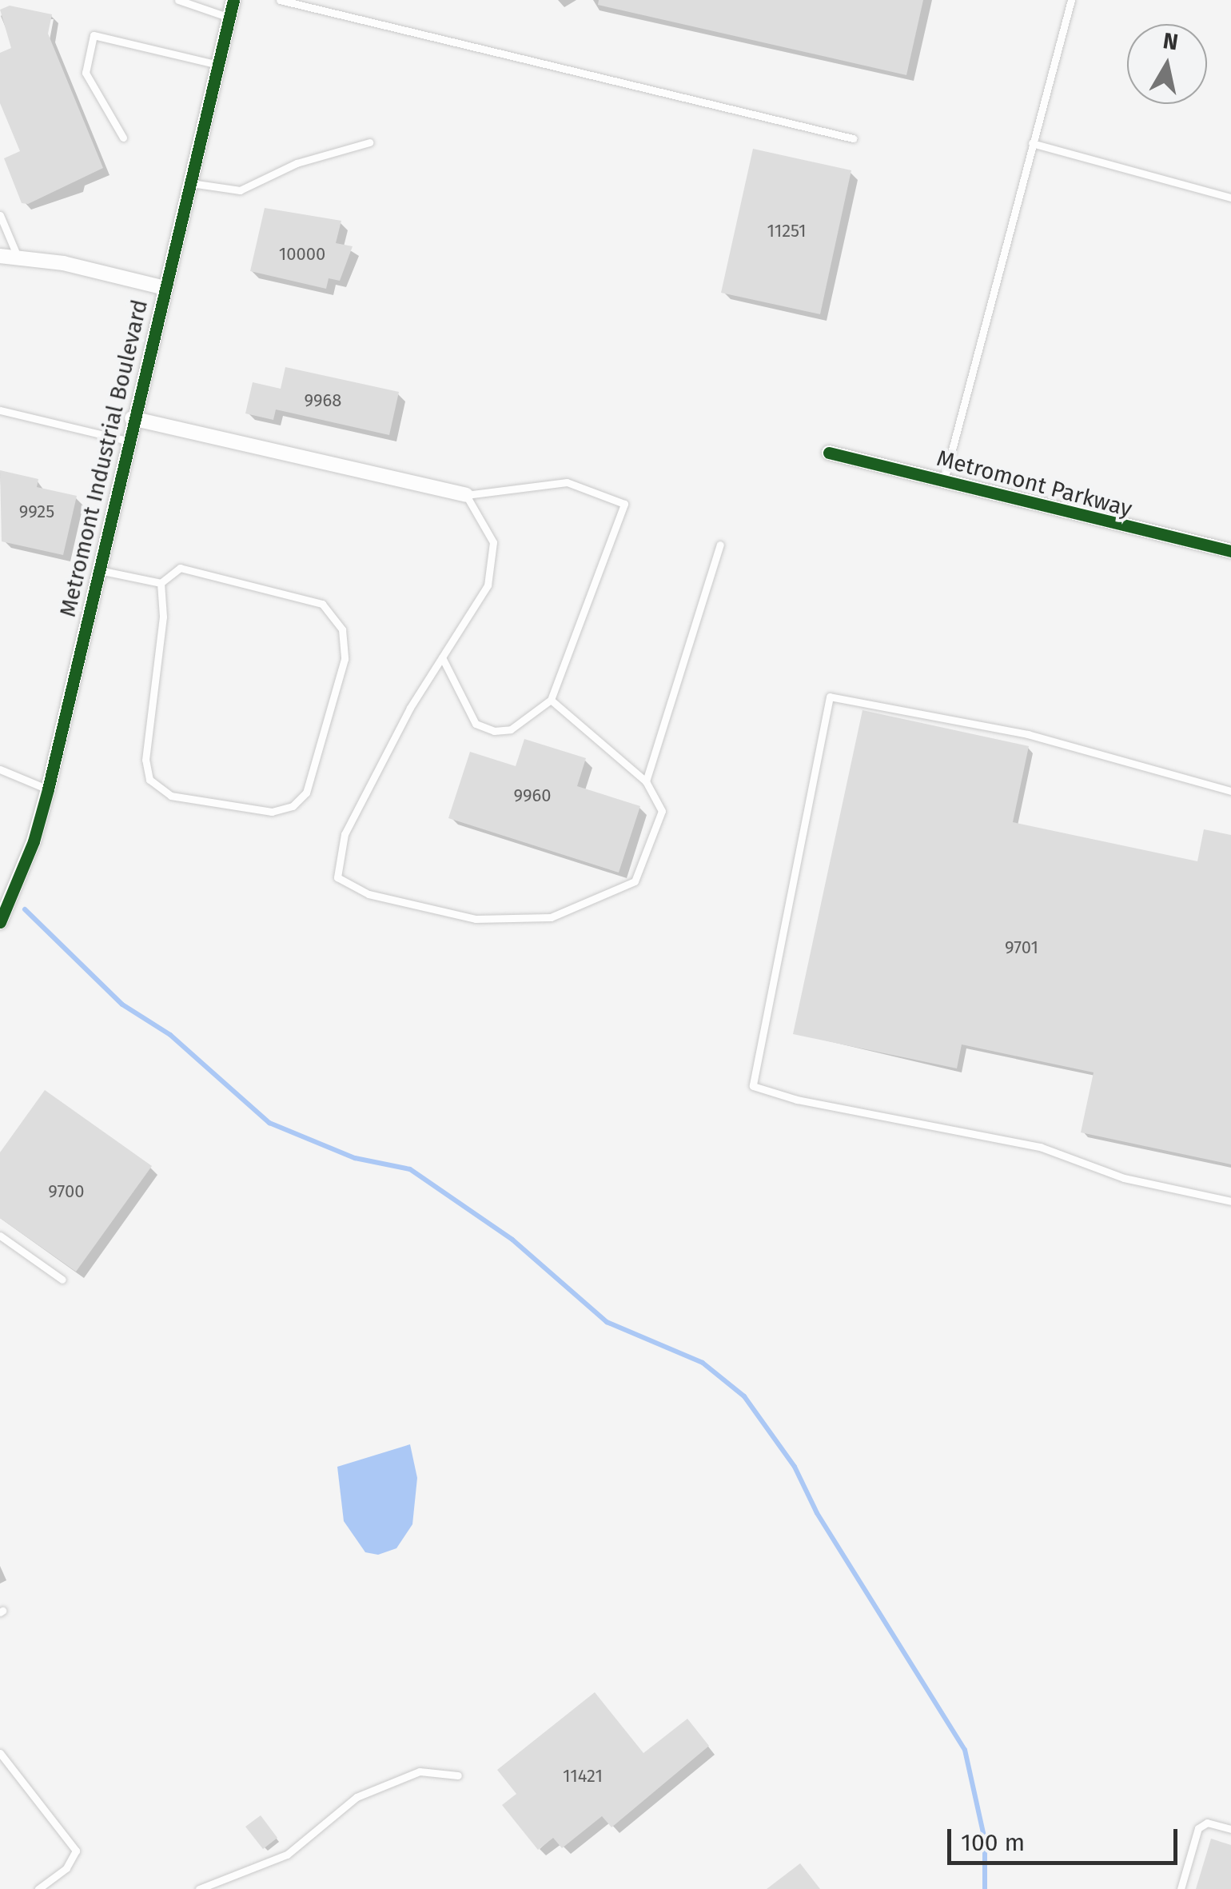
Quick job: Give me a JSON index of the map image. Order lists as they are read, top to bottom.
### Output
{
  "streets": {
    "street": ["Metromont Industrial Boulevard", "Metromont Parkway"]
  },
  "house_numbers": [
    "11251",
    "10000",
    "9968",
    "9925",
    "9960",
    "9701",
    "9700",
    "11421"
  ],
  "scale_bar": "100 m",
  "north": "top"
}
